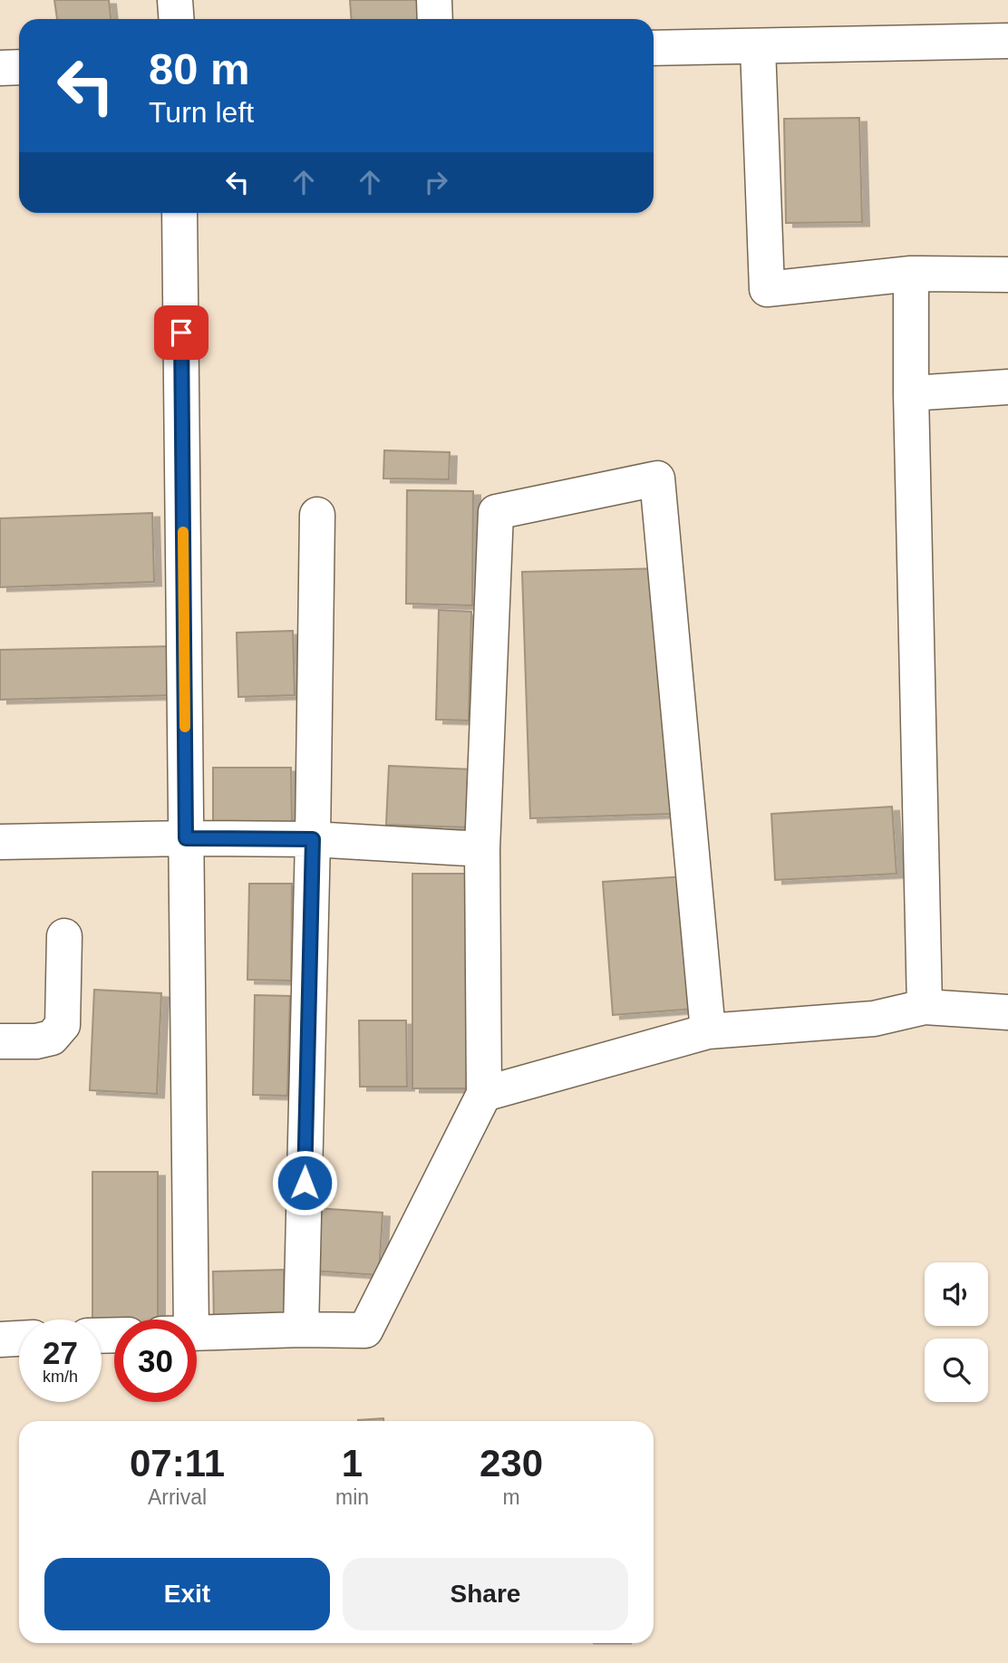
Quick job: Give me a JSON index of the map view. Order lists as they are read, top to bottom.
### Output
{
  "page": {
    "turn": ["80 m", "Turn left"],
    "speed": "27 km/h",
    "limit": "30",
    "eta": [
      "07:11",
      "Arrival",
      "1",
      "min",
      "230",
      "m"
    ],
    "buttons": ["Exit", "Share"]
  }
}
